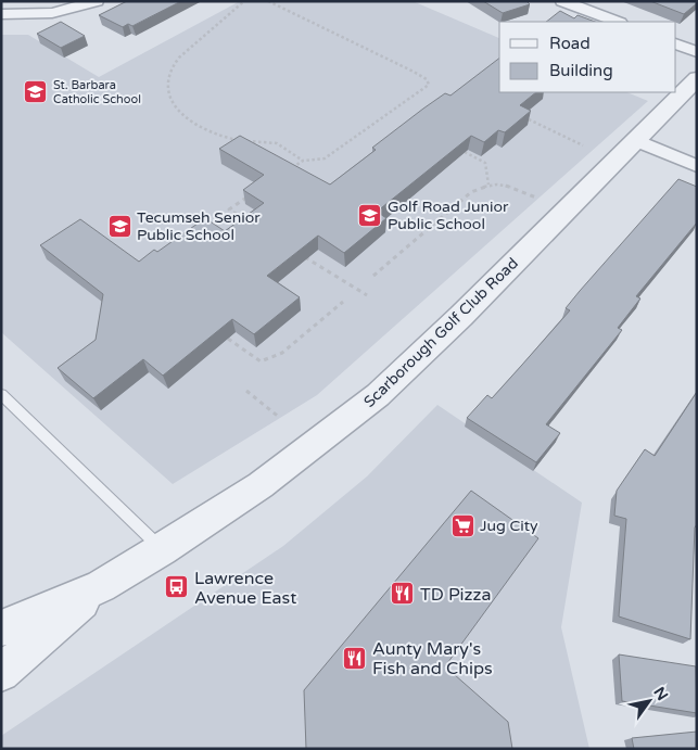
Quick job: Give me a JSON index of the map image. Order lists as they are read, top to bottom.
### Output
{
  "streets": {
    "street": ["Scarborough Golf Club Road"]
  },
  "places": {
    "school or university": ["St. Barbara Catholic School", "Golf Road Junior Public School", "Tecumseh Senior Public School"],
    "supermarket": ["Jug City"],
    "bus stop": ["Lawrence Avenue East"],
    "restaurant": ["TD Pizza", "Aunty Mary's Fish and Chips"]
  },
  "legend": ["Road", "Building"],
  "north": "top right"
}
